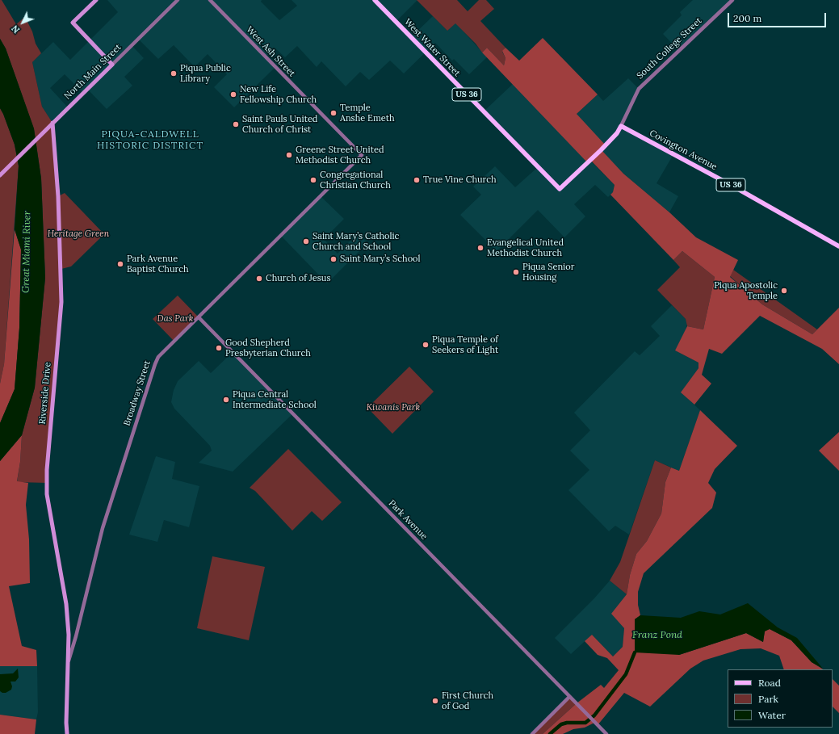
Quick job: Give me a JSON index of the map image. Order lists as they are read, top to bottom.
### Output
{
  "streets": {
    "main road": [
      "West Water Street",
      "South College Street",
      "North Main Street",
      "US 36",
      "Covington Avenue",
      "Riverside Drive"
    ],
    "street": ["West Ash Street", "Broadway Street", "Park Avenue"]
  },
  "crossings": [
    ["West Water Street", "South College Street"],
    ["South College Street", "Covington Avenue"],
    ["West Ash Street", "Broadway Street"],
    ["North Main Street", "Riverside Drive"],
    ["Riverside Drive", "Broadway Street"],
    ["Broadway Street", "Park Avenue"]
  ],
  "districts": ["PIQUA-CALDWELL HISTORIC DISTRICT"],
  "water": ["Great Miami River", "Franz Pond"],
  "parks": ["Heritage Green", "Das Park", "Kiwanis Park"],
  "places": [
    "Piqua Public Library",
    "New Life Fellowship Church",
    "Temple Anshe Emeth",
    "Saint Pauls United Church of Christ",
    "Greene Street United Methodist Church",
    "Congregational Christian Church",
    "True Vine Church",
    "Saint Mary’s Catholic Church and School",
    "Evangelical United Methodist Church",
    "Saint Mary’s School",
    "Park Avenue Baptist Church",
    "Piqua Senior Housing",
    "Church of Jesus",
    "Piqua Apostolic Temple",
    "Piqua Temple of Seekers of Light",
    "Good Shepherd Presbyterian Church",
    "Piqua Central Intermediate School",
    "First Church of God"
  ],
  "legend": ["Road", "Park", "Water"],
  "scale_bar": "200 m",
  "north": "bottom left"
}
